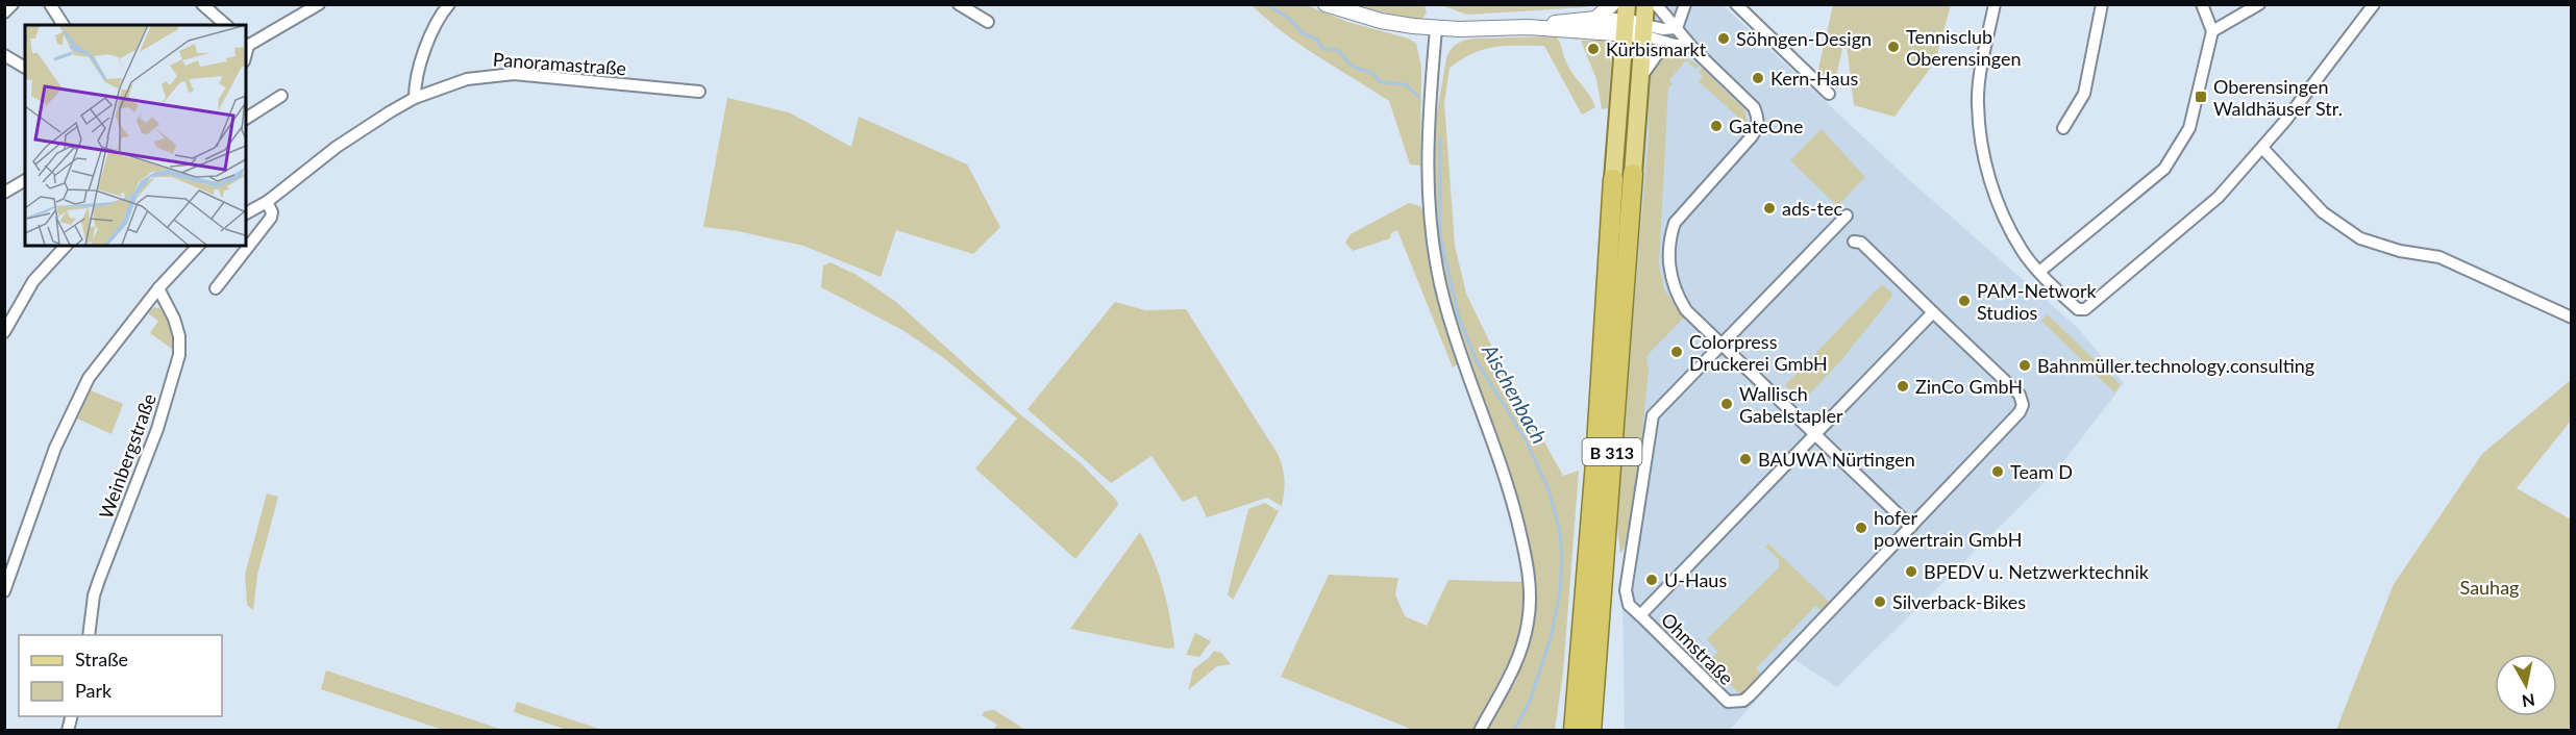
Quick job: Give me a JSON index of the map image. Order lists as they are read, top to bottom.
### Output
{
  "streets": {
    "highway": ["B 313"],
    "street": ["Panoramastraße", "Weinbergstraße", "Ohmstraße"]
  },
  "water": ["Aischenbach"],
  "parks": ["Sauhag"],
  "places": {
    "other": [
      "Söhngen-Design",
      "Tennisclub Oberensingen",
      "Kürbismarkt",
      "Kern-Haus",
      "GateOne",
      "ads-tec",
      "PAM-Network Studios",
      "Colorpress Druckerei GmbH",
      "Bahnmüller.technology.consulting",
      "ZinCo GmbH",
      "Wallisch Gabelstapler",
      "BAUWA Nürtingen",
      "Team D",
      "hofer powertrain GmbH",
      "BPEDV u. Netzwerktechnik",
      "U-Haus",
      "Silverback-Bikes"
    ],
    "transit": ["Oberensingen Waldhäuser Str."]
  },
  "legend": ["Straße", "Park"],
  "north": "bottom"
}
